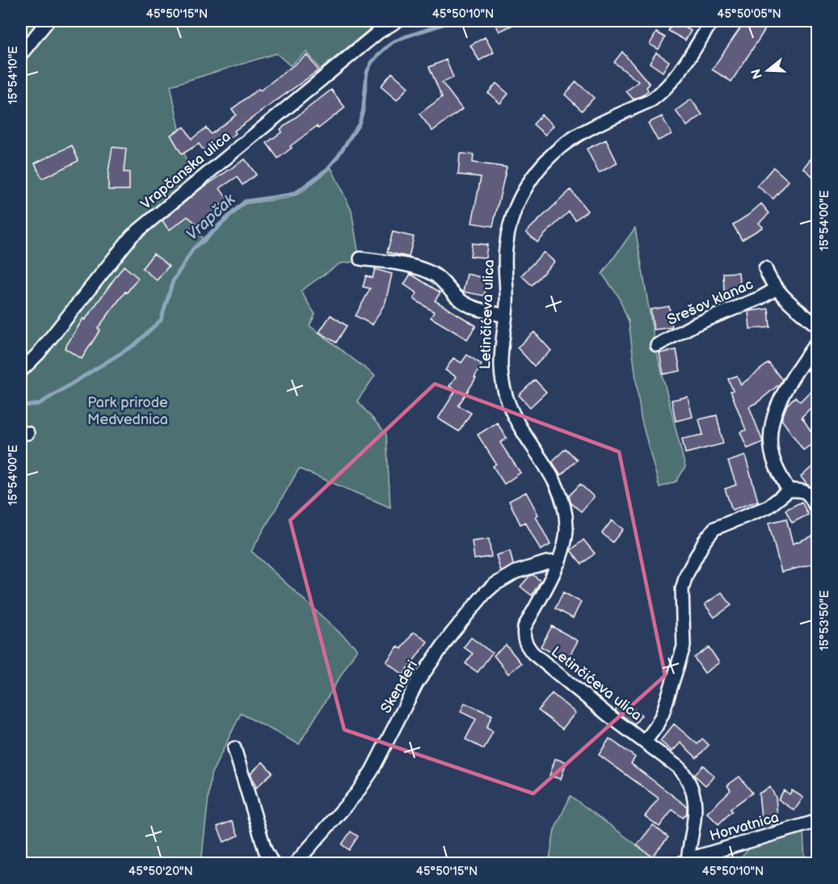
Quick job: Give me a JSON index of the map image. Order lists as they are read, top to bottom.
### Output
{
  "streets": {
    "street": [
      "Vrapčanska ulica",
      "Srešov klanac",
      "Letinčićeva ulica",
      "Skenderi",
      "Horvatnica"
    ]
  },
  "crossings": [
    ["Letinčićeva ulica", "Skenderi"],
    ["Letinčićeva ulica", "Horvatnica"]
  ],
  "water": ["Vrapčak"],
  "parks": ["Park prirode Medvednica"],
  "north": "left",
  "coordinates": [
    "45°50'15\"N",
    "45°50'10\"N",
    "45°50'05\"N",
    "15°54'10\"E",
    "15°54'00\"E",
    "15°53'50\"E",
    "45°50'20\"N"
  ]
}
